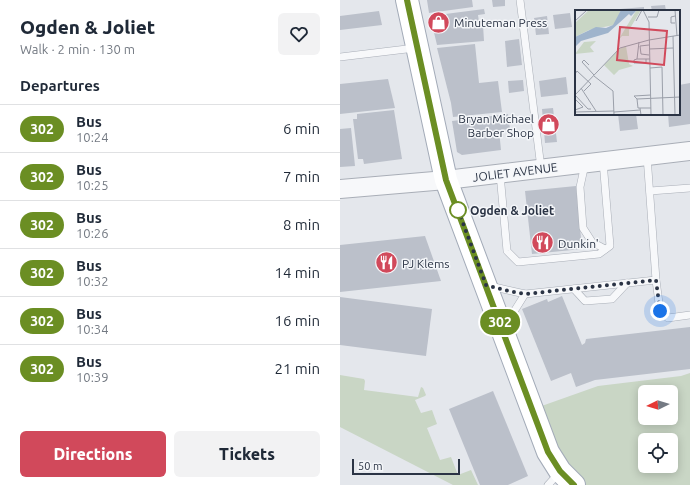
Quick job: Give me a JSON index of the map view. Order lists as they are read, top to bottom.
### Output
{
  "streets": {
    "street": ["JOLIET AVENUE"]
  },
  "places": {
    "shop": ["Minuteman Press", "Bryan Michael Barber Shop"],
    "other": ["Ogden & Joliet"],
    "restaurant": ["Dunkin'", "PJ Klems"]
  },
  "lines": ["bus line 302"],
  "scale_bar": "50 m",
  "north": "left",
  "page": {
    "heading": [
      ["Ogden & Joliet", "Walk · 2 min · 130 m"],
      "Departures"
    ],
    "on_map": "302",
    "list": [
      {
        "mark": "302",
        "name": "Bus",
        "note": "10:24",
        "value": "6 min"
      },
      {
        "mark": "302",
        "name": "Bus",
        "note": "10:25",
        "value": "7 min"
      },
      {
        "mark": "302",
        "name": "Bus",
        "note": "10:26",
        "value": "8 min"
      },
      {
        "mark": "302",
        "name": "Bus",
        "note": "10:32",
        "value": "14 min"
      },
      {
        "mark": "302",
        "name": "Bus",
        "note": "10:34",
        "value": "16 min"
      },
      {
        "mark": "302",
        "name": "Bus",
        "note": "10:39",
        "value": "21 min"
      }
    ],
    "buttons": ["Directions", "Tickets"],
    "scale": "50 m"
  }
}
